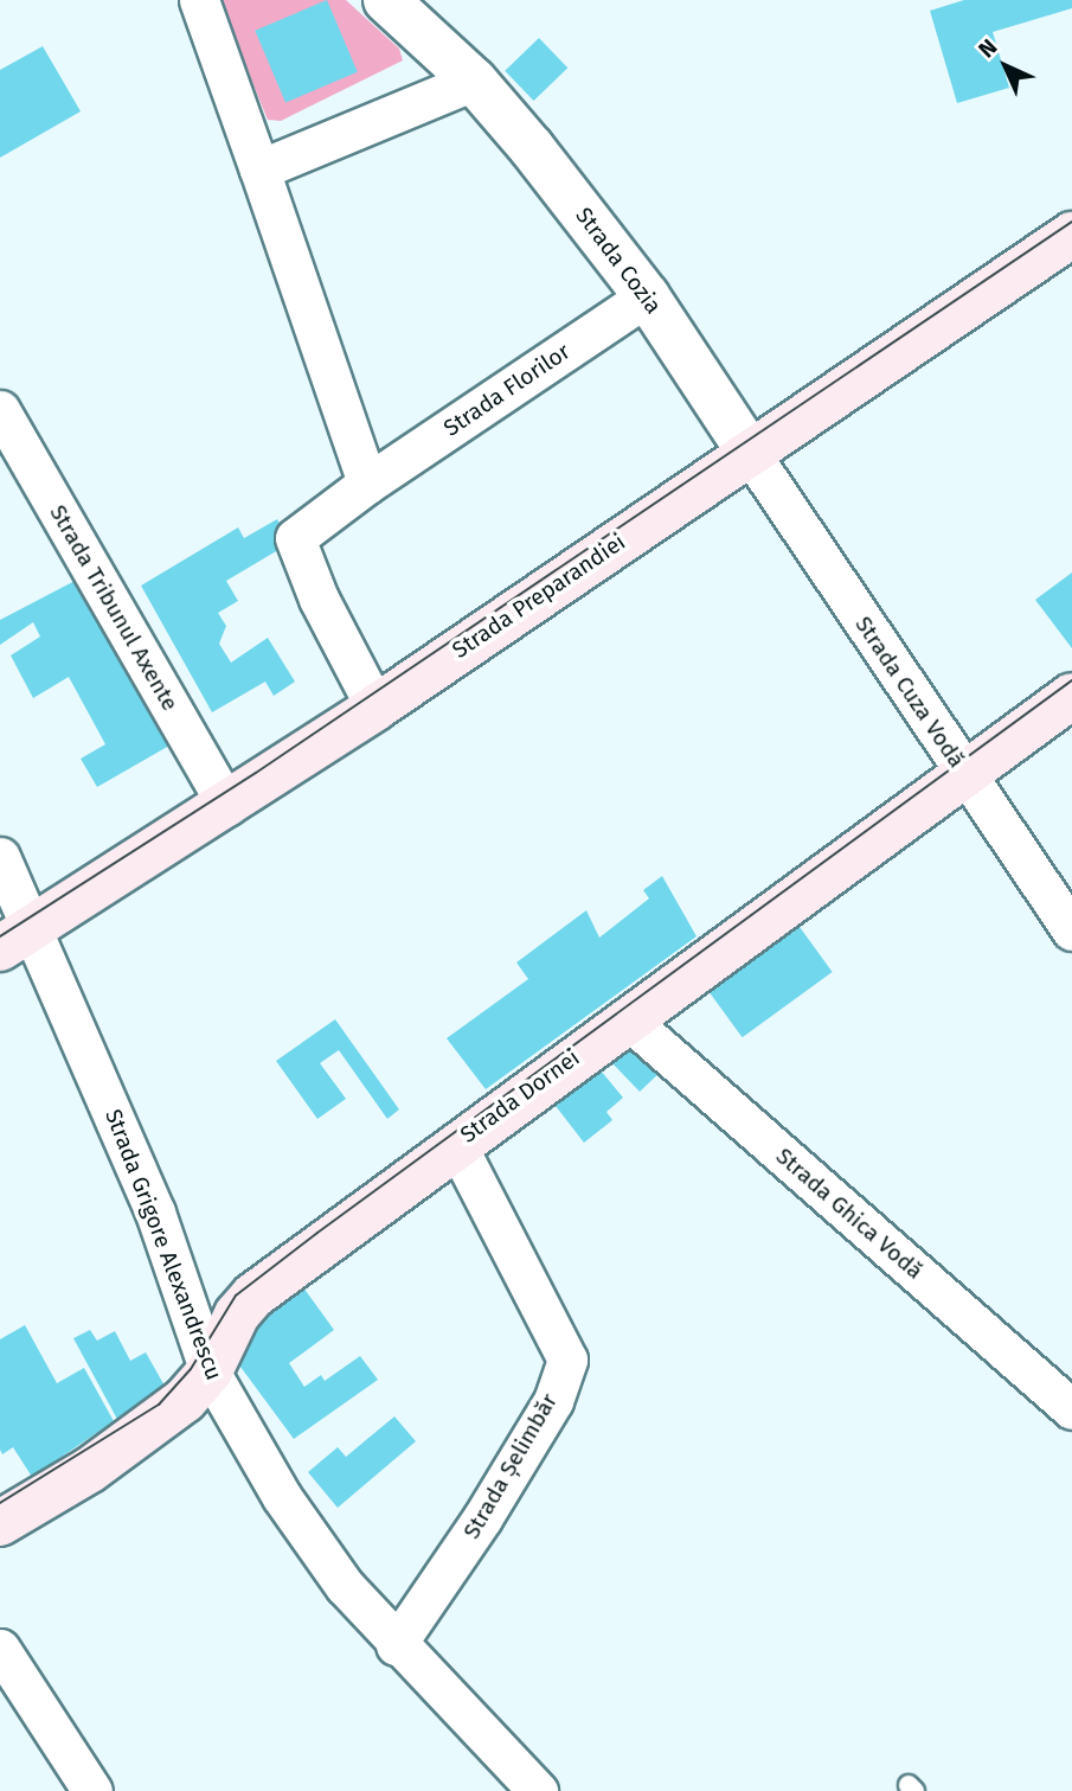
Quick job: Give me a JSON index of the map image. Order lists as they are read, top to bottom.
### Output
{
  "streets": {
    "main road": ["Strada Preparandiei", "Strada Dornei"],
    "street": [
      "Strada Cozia",
      "Strada Florilor",
      "Strada Tribunul Axente",
      "Strada Cuza Vodă",
      "Strada Ghica Vodă",
      "Strada Grigore Alexandrescu",
      "Strada Șelimbăr"
    ]
  },
  "crossings": [
    ["Strada Cozia", "Strada Florilor"],
    ["Strada Cozia", "Strada Preparandiei"],
    ["Strada Cozia", "Strada Cuza Vodă"],
    ["Strada Florilor", "Strada Preparandiei"],
    ["Strada Preparandiei", "Strada Tribunul Axente"],
    ["Strada Preparandiei", "Strada Cuza Vodă"],
    ["Strada Preparandiei", "Strada Grigore Alexandrescu"],
    ["Strada Cuza Vodă", "Strada Dornei"],
    ["Strada Dornei", "Strada Ghica Vodă"],
    ["Strada Dornei", "Strada Grigore Alexandrescu"],
    ["Strada Dornei", "Strada Șelimbăr"],
    ["Strada Grigore Alexandrescu", "Strada Șelimbăr"]
  ],
  "north": "top left"
}
